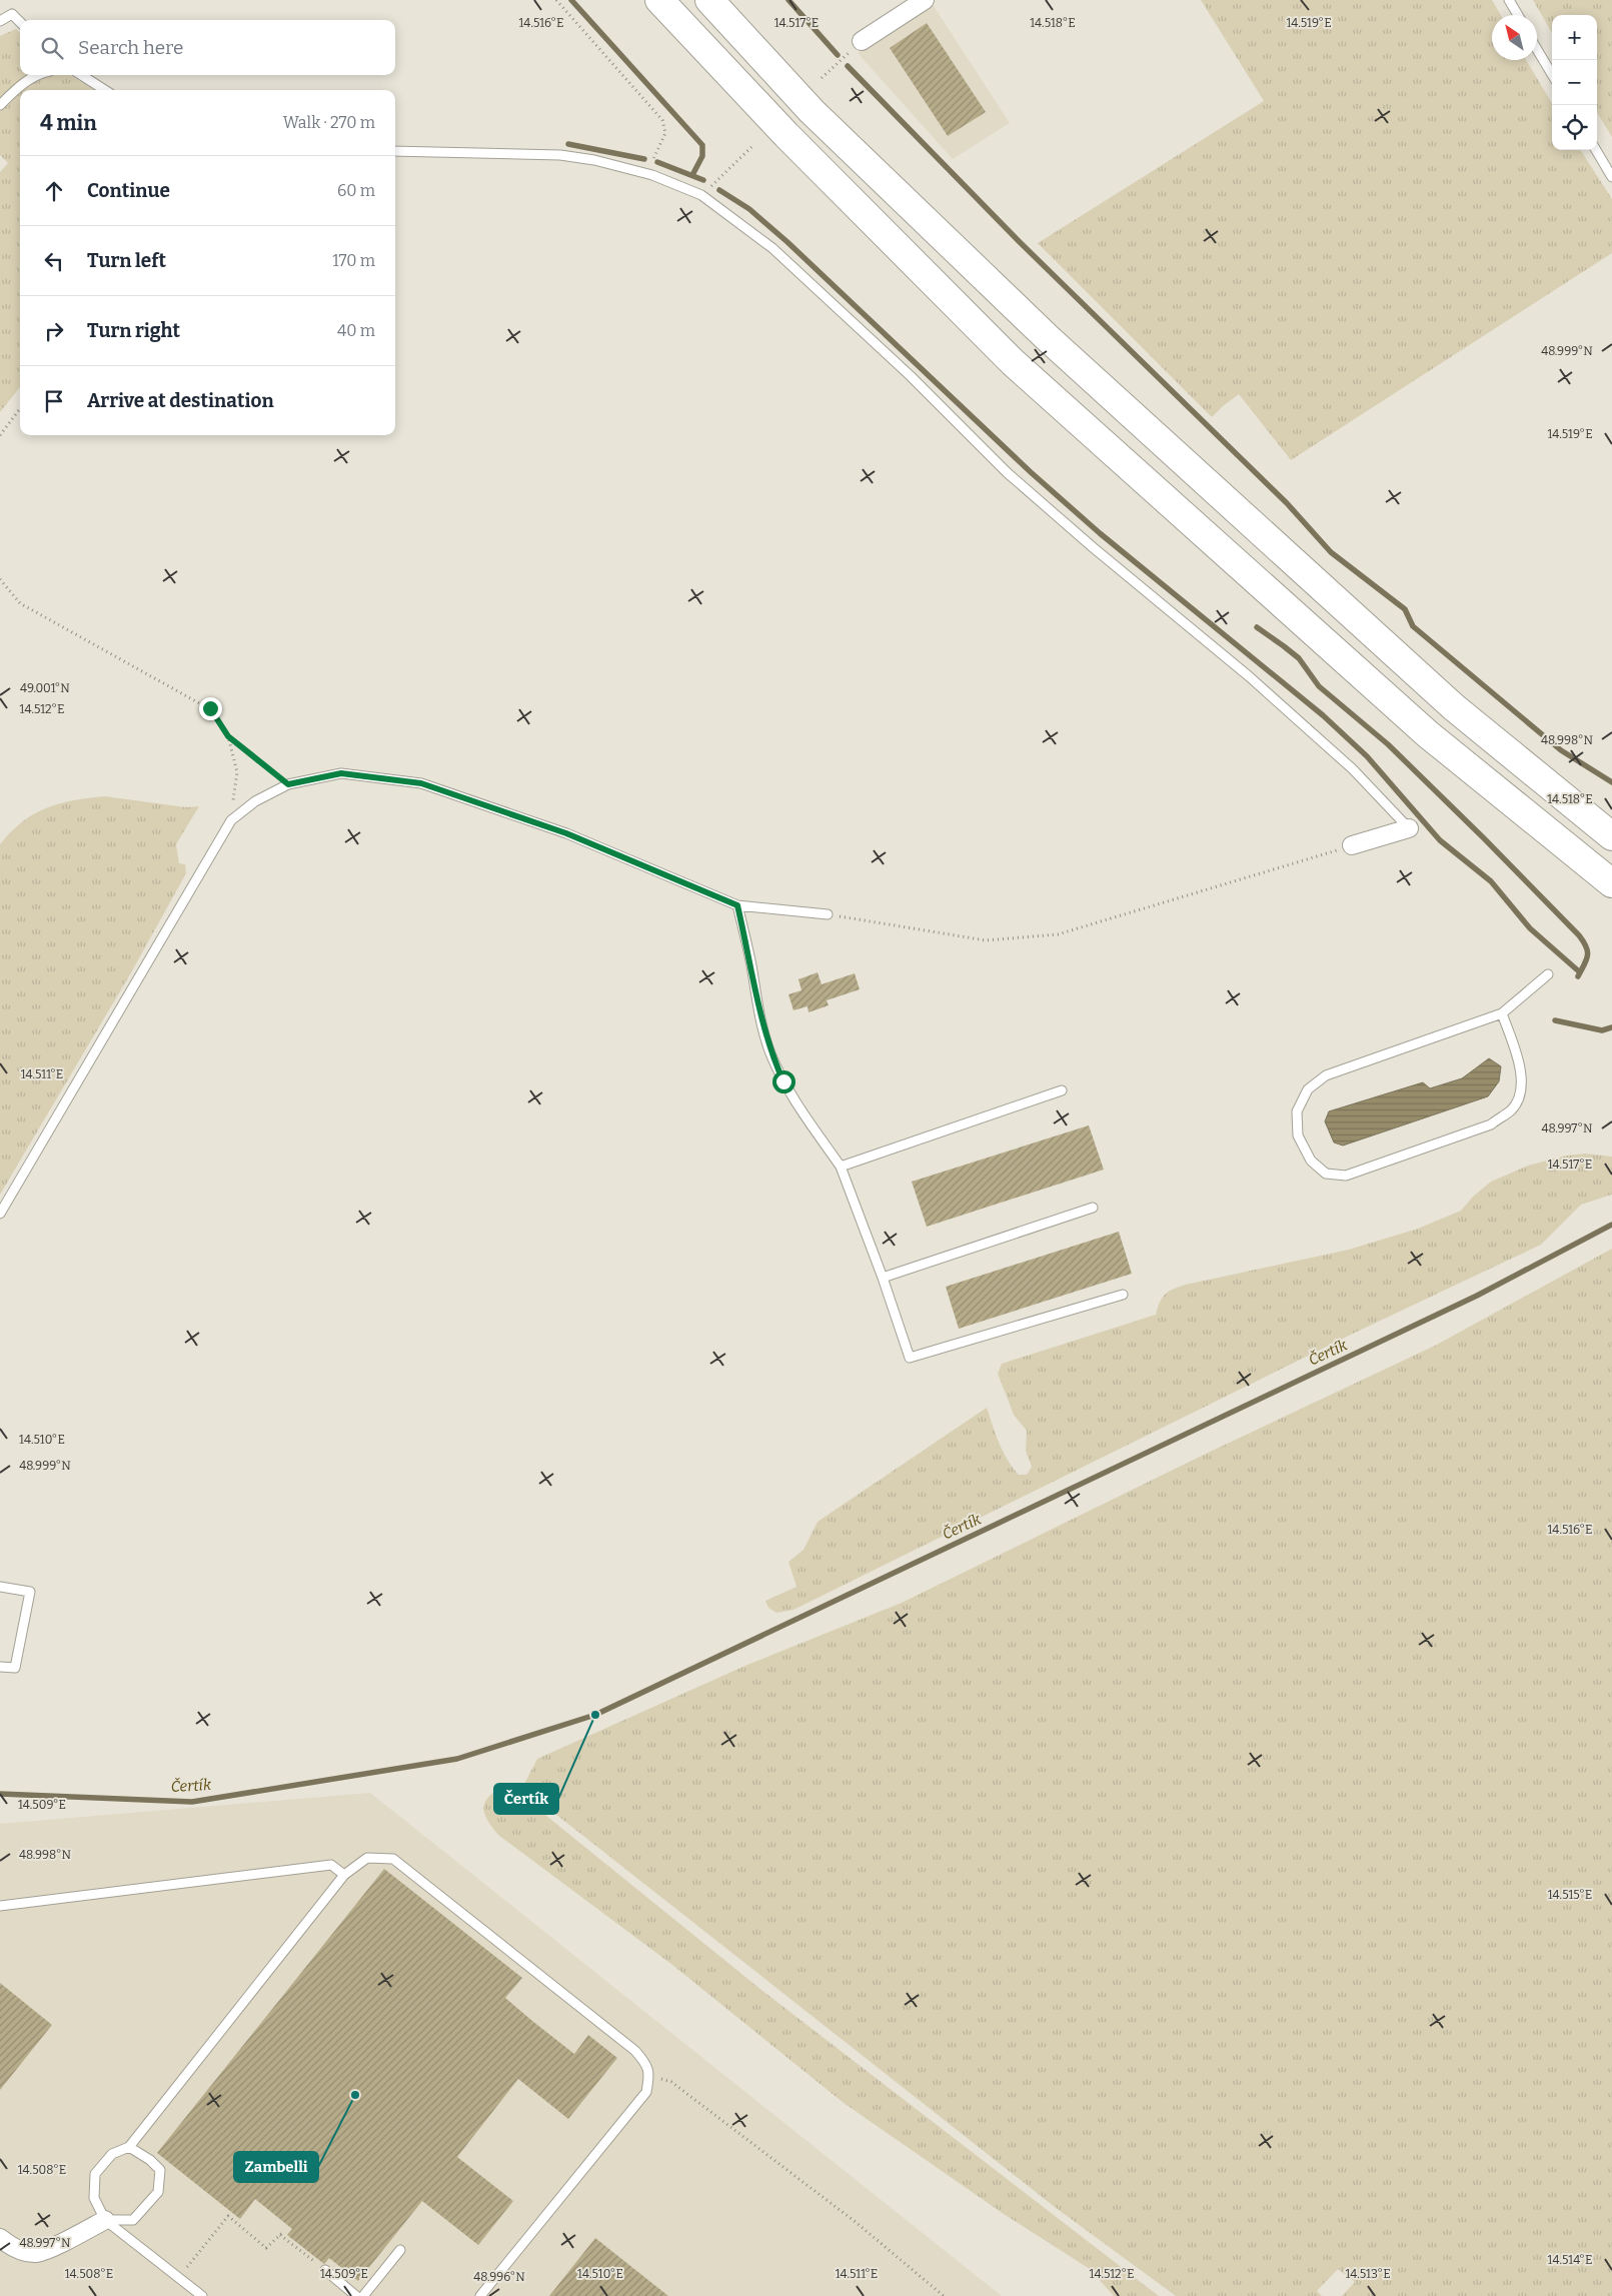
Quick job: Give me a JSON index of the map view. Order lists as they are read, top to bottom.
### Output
{
  "water": ["Čertík"],
  "places": ["Čertík", "Zambelli"],
  "north": "top left",
  "page": {
    "map_buttons": ["+", "−"],
    "search": "Search here",
    "heading": ["4 min", "Walk · 270 m"],
    "list": [
      ["Continue", "60 m"],
      ["Turn left", "170 m"],
      ["Turn right", "40 m"],
      "Arrive at destination"
    ]
  },
  "coordinates": [
    "14.517°E",
    "14.518°E",
    "14.516°E",
    "14.519°E",
    "48.999°N",
    "49.001°N",
    "14.512°E",
    "48.998°N",
    "14.511°E",
    "48.997°N",
    "14.510°E",
    "14.509°E",
    "14.515°E",
    "14.508°E",
    "14.514°E",
    "14.513°E",
    "48.996°N"
  ]
}
